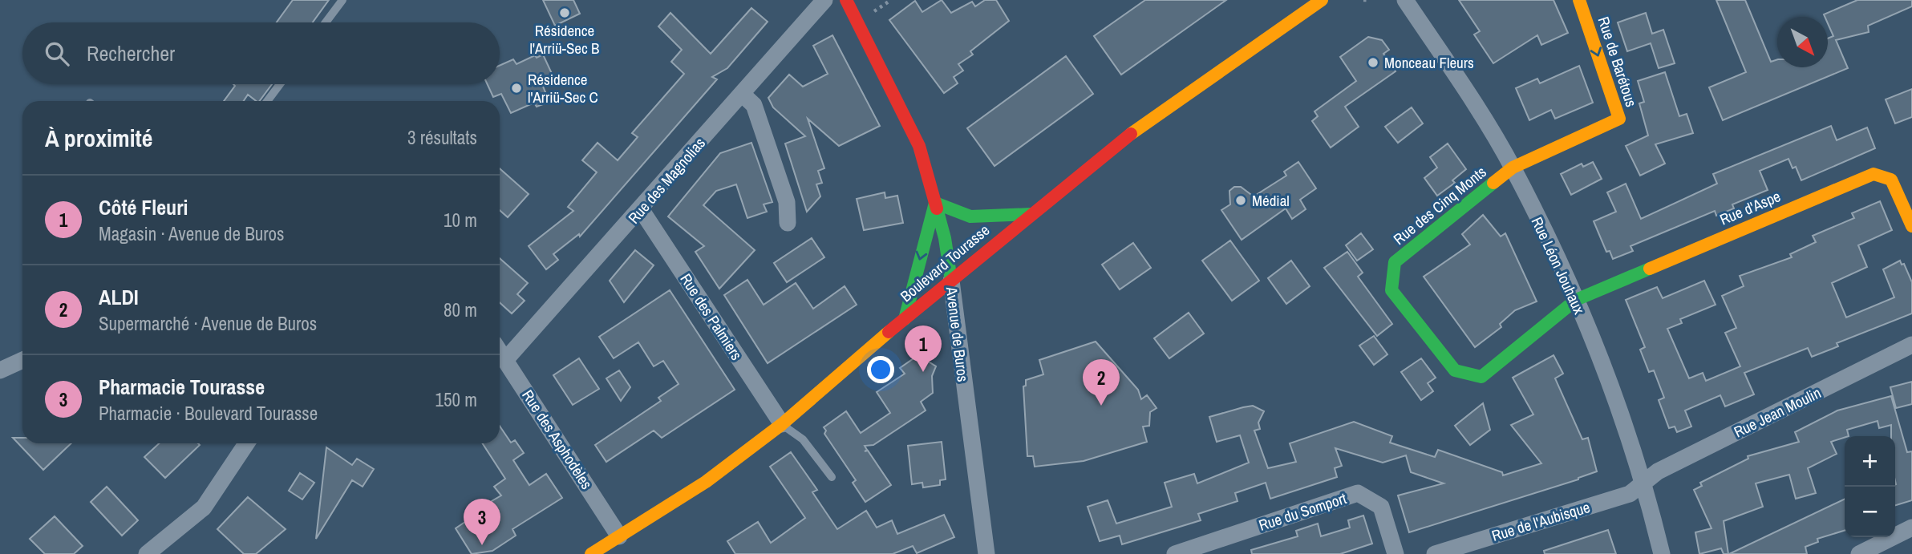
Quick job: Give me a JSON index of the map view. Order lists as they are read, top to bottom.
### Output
{
  "streets": {
    "street": [
      "Rue de Barétous",
      "Rue des Magnolias",
      "Rue des Cinq Monts",
      "Rue d'Aspe",
      "Boulevard Tourasse",
      "Rue Léon Jouhaux",
      "Rue des Palmiers",
      "Avenue de Buros",
      "Rue Jean Moulin",
      "Rue des Asphodèles",
      "Rue du Somport",
      "Rue de l'Aubisque"
    ]
  },
  "crossings": [
    ["Rue de Barétous", "Rue des Cinq Monts"],
    ["Rue de Barétous", "Rue Léon Jouhaux"],
    ["Rue des Magnolias", "Rue des Palmiers"],
    ["Rue des Magnolias", "Rue des Asphodèles"],
    ["Rue des Cinq Monts", "Rue d'Aspe"],
    ["Rue des Cinq Monts", "Rue Léon Jouhaux"],
    ["Rue d'Aspe", "Rue Léon Jouhaux"],
    ["Boulevard Tourasse", "Rue des Palmiers"],
    ["Boulevard Tourasse", "Avenue de Buros"],
    ["Boulevard Tourasse", "Rue des Asphodèles"],
    ["Rue Léon Jouhaux", "Rue Jean Moulin"],
    ["Rue Léon Jouhaux", "Rue de l'Aubisque"],
    ["Rue Jean Moulin", "Rue de l'Aubisque"]
  ],
  "places": [
    "Résidence l'Arriü-Sec B",
    "Monceau Fleurs",
    "Résidence l'Arriü-Sec C",
    "Médial"
  ],
  "north": "bottom right",
  "page": {
    "search": "Rechercher",
    "heading": ["À proximité", "3 résultats"],
    "list": [
      {
        "mark": "1",
        "name": "Côté Fleuri",
        "note": "Magasin · Avenue de Buros",
        "value": "10 m"
      },
      {
        "mark": "2",
        "name": "ALDI",
        "note": "Supermarché · Avenue de Buros",
        "value": "80 m"
      },
      {
        "mark": "3",
        "name": "Pharmacie Tourasse",
        "note": "Pharmacie · Boulevard Tourasse",
        "value": "150 m"
      }
    ],
    "pins": ["1", "2", "3"],
    "map_buttons": ["+", "−"]
  }
}
